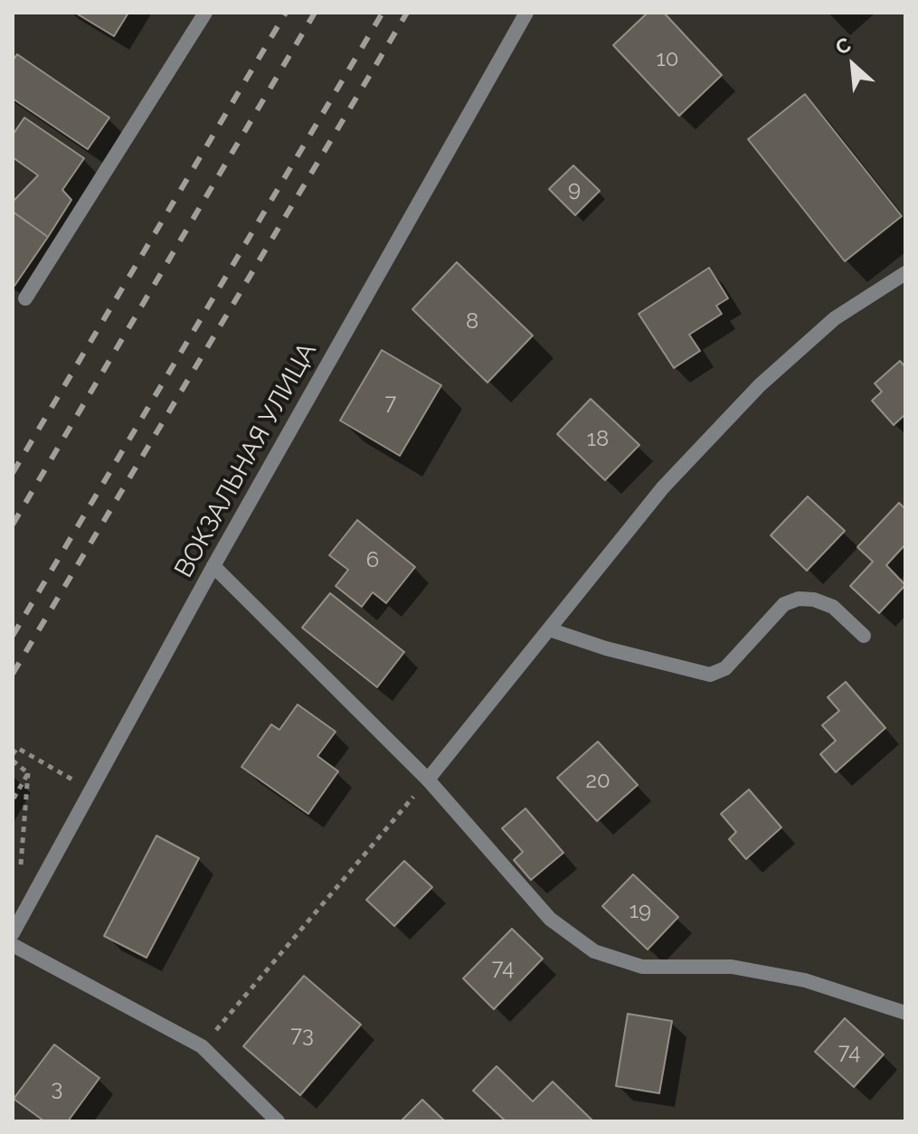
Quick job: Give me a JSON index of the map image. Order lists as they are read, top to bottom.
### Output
{
  "streets": {
    "street": ["ВОКЗАЛЬНАЯ УЛИЦА"]
  },
  "house_numbers": [
    "10",
    "9",
    "8",
    "7",
    "18",
    "6",
    "20",
    "19",
    "74",
    "73",
    "74",
    "3"
  ],
  "north": "top left"
}
